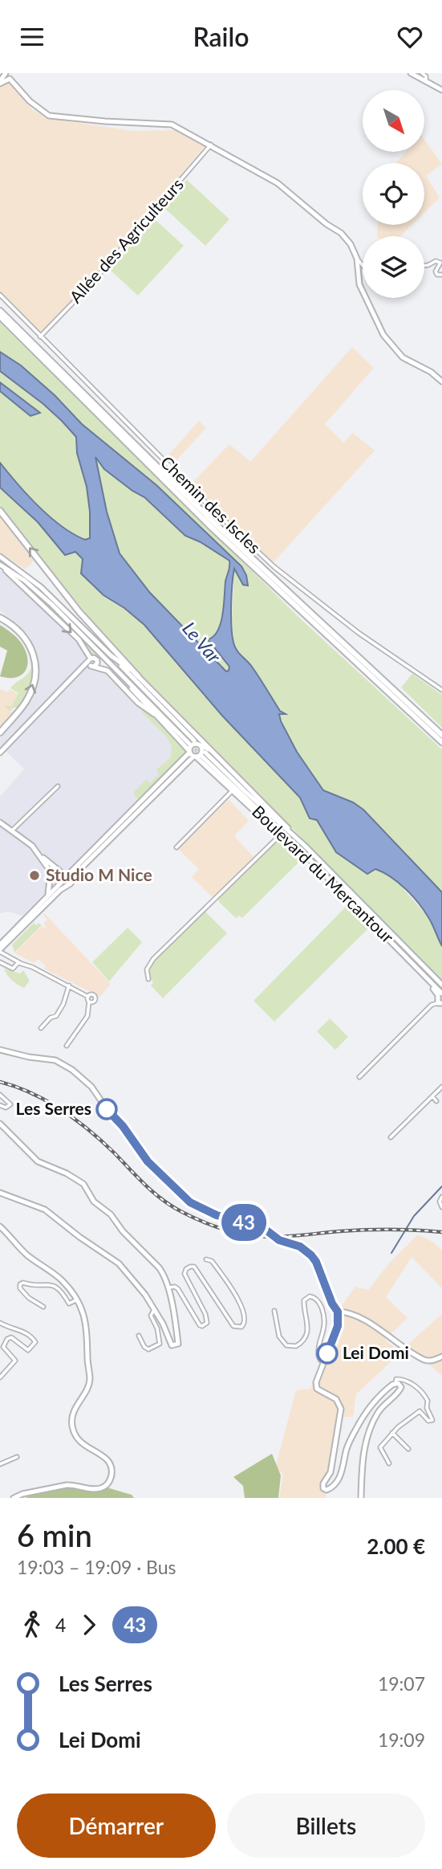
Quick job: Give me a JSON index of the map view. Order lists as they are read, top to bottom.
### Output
{
  "streets": {
    "main road": ["Boulevard du Mercantour"],
    "street": ["Allée des Agriculteurs", "Chemin des Iscles"]
  },
  "crossings": [
    ["Allée des Agriculteurs", "Chemin des Iscles"]
  ],
  "water": ["Le Var"],
  "places": ["Studio M Nice", "Les Serres", "Lei Domi"],
  "lines": ["bus line 43"],
  "north": "bottom right",
  "page": {
    "header": "Railo",
    "on_map": "43",
    "heading": ["6 min", "19:03 – 19:09 · Bus", "2.00 €"],
    "legs": ["4", "43"],
    "list": [
      {
        "name": "Les Serres",
        "value": "19:07"
      },
      {
        "name": "Lei Domi",
        "value": "19:09"
      }
    ],
    "buttons": ["Démarrer", "Billets"]
  }
}
